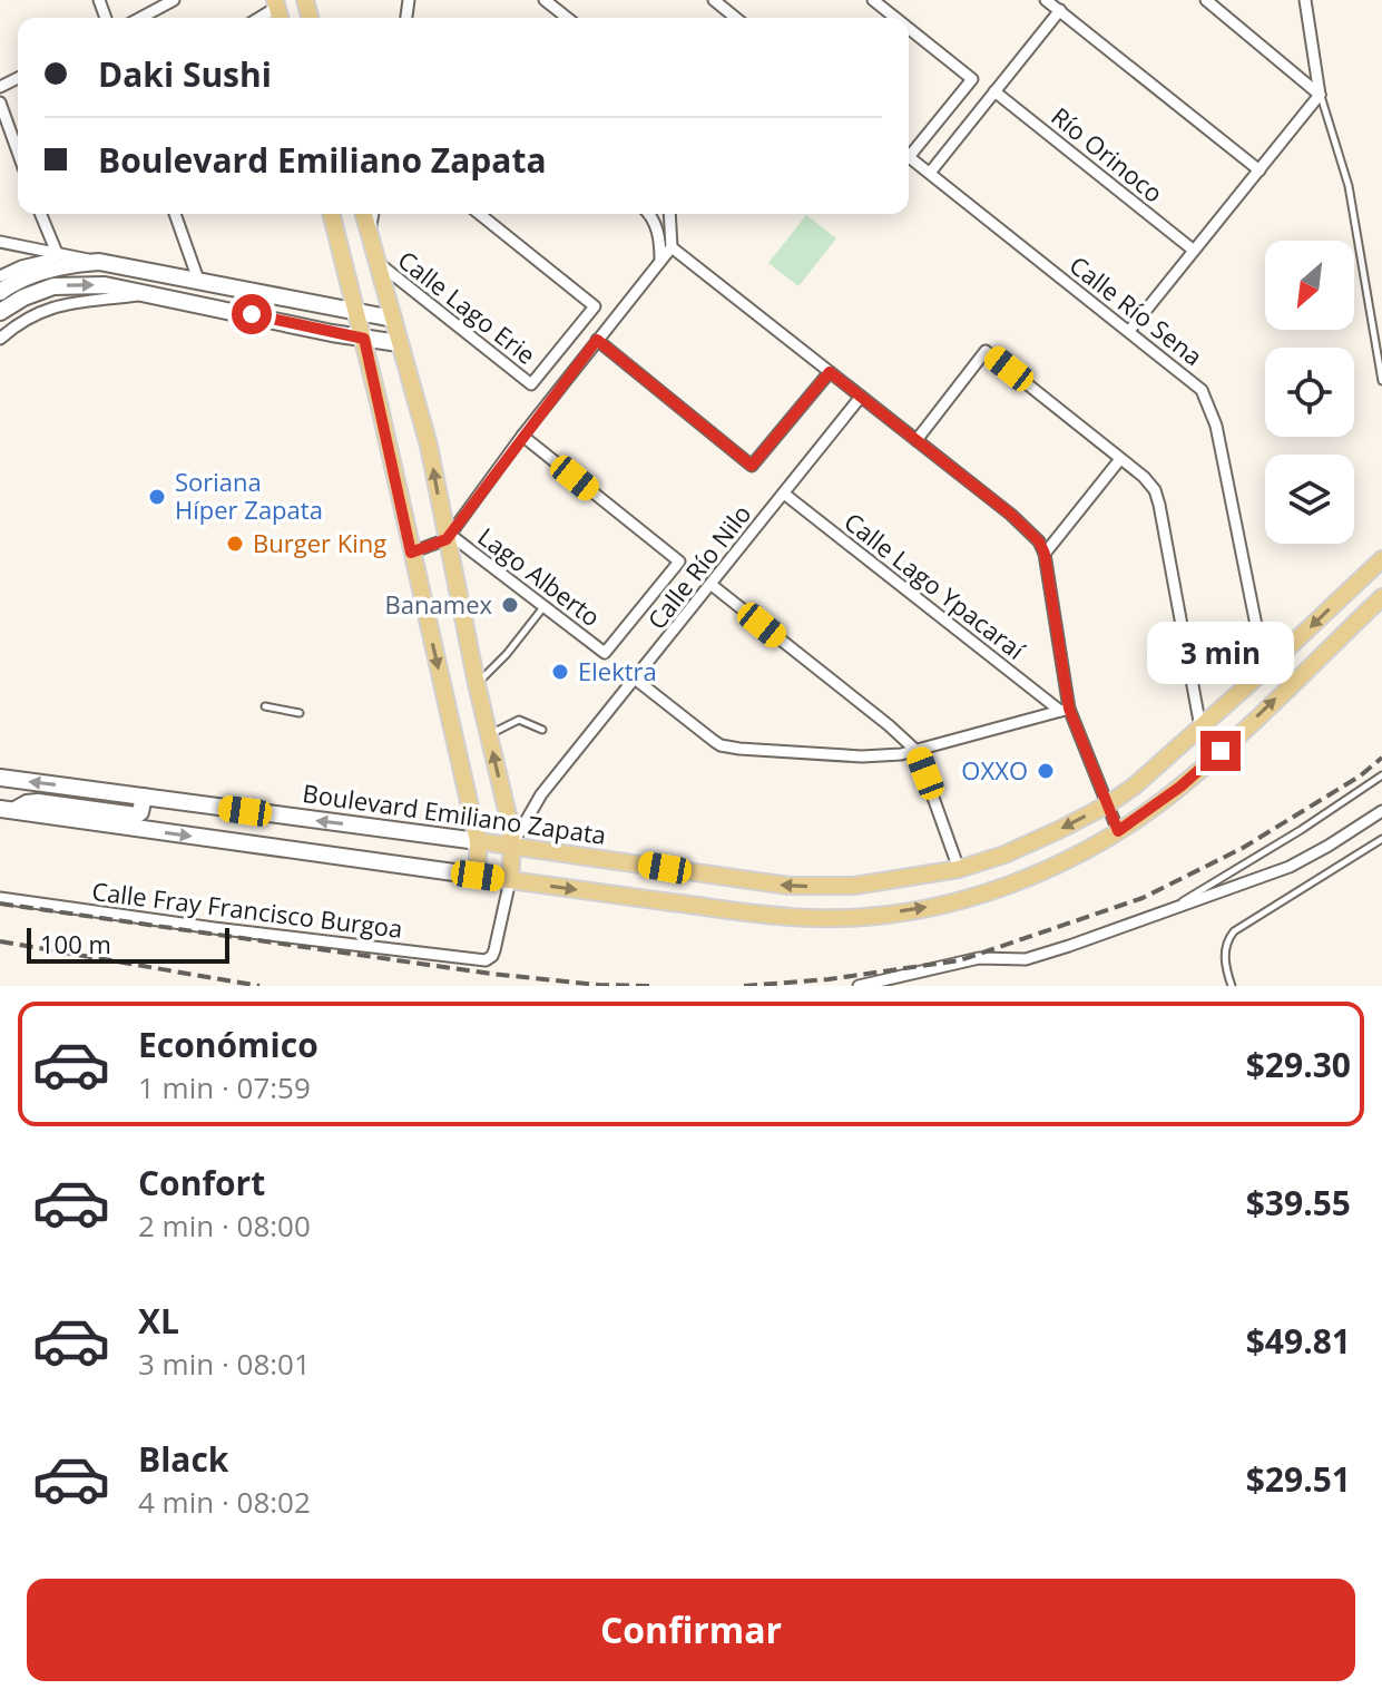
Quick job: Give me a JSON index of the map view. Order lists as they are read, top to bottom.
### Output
{
  "streets": {
    "main road": ["Boulevard Emiliano Zapata"],
    "street": [
      "Río Orinoco",
      "Calle Lago Erie",
      "Calle Río Sena",
      "Calle Río Nilo",
      "Lago Alberto",
      "Calle Lago Ypacaraí",
      "Calle Fray Francisco Burgoa"
    ]
  },
  "crossings": [
    ["Calle Río Sena", "Boulevard Emiliano Zapata"],
    ["Calle Río Nilo", "Lago Alberto"],
    ["Calle Río Nilo", "Calle Lago Ypacaraí"],
    ["Calle Río Nilo", "Boulevard Emiliano Zapata"]
  ],
  "places": [
    "Soriana Híper Zapata",
    "Burger King",
    "Banamex",
    "Elektra",
    "OXXO"
  ],
  "scale_bar": "100 m",
  "north": "bottom left",
  "page": {
    "banner": ["Daki Sushi", "Boulevard Emiliano Zapata"],
    "bubble": "3 min",
    "scale": "100 m",
    "list": [
      {
        "name": "Económico",
        "note": "1 min · 07:59",
        "value": "$29.30"
      },
      {
        "name": "Confort",
        "note": "2 min · 08:00",
        "value": "$39.55"
      },
      {
        "name": "XL",
        "note": "3 min · 08:01",
        "value": "$49.81"
      },
      {
        "name": "Black",
        "note": "4 min · 08:02",
        "value": "$29.51"
      }
    ],
    "buttons": "Confirmar"
  }
}
